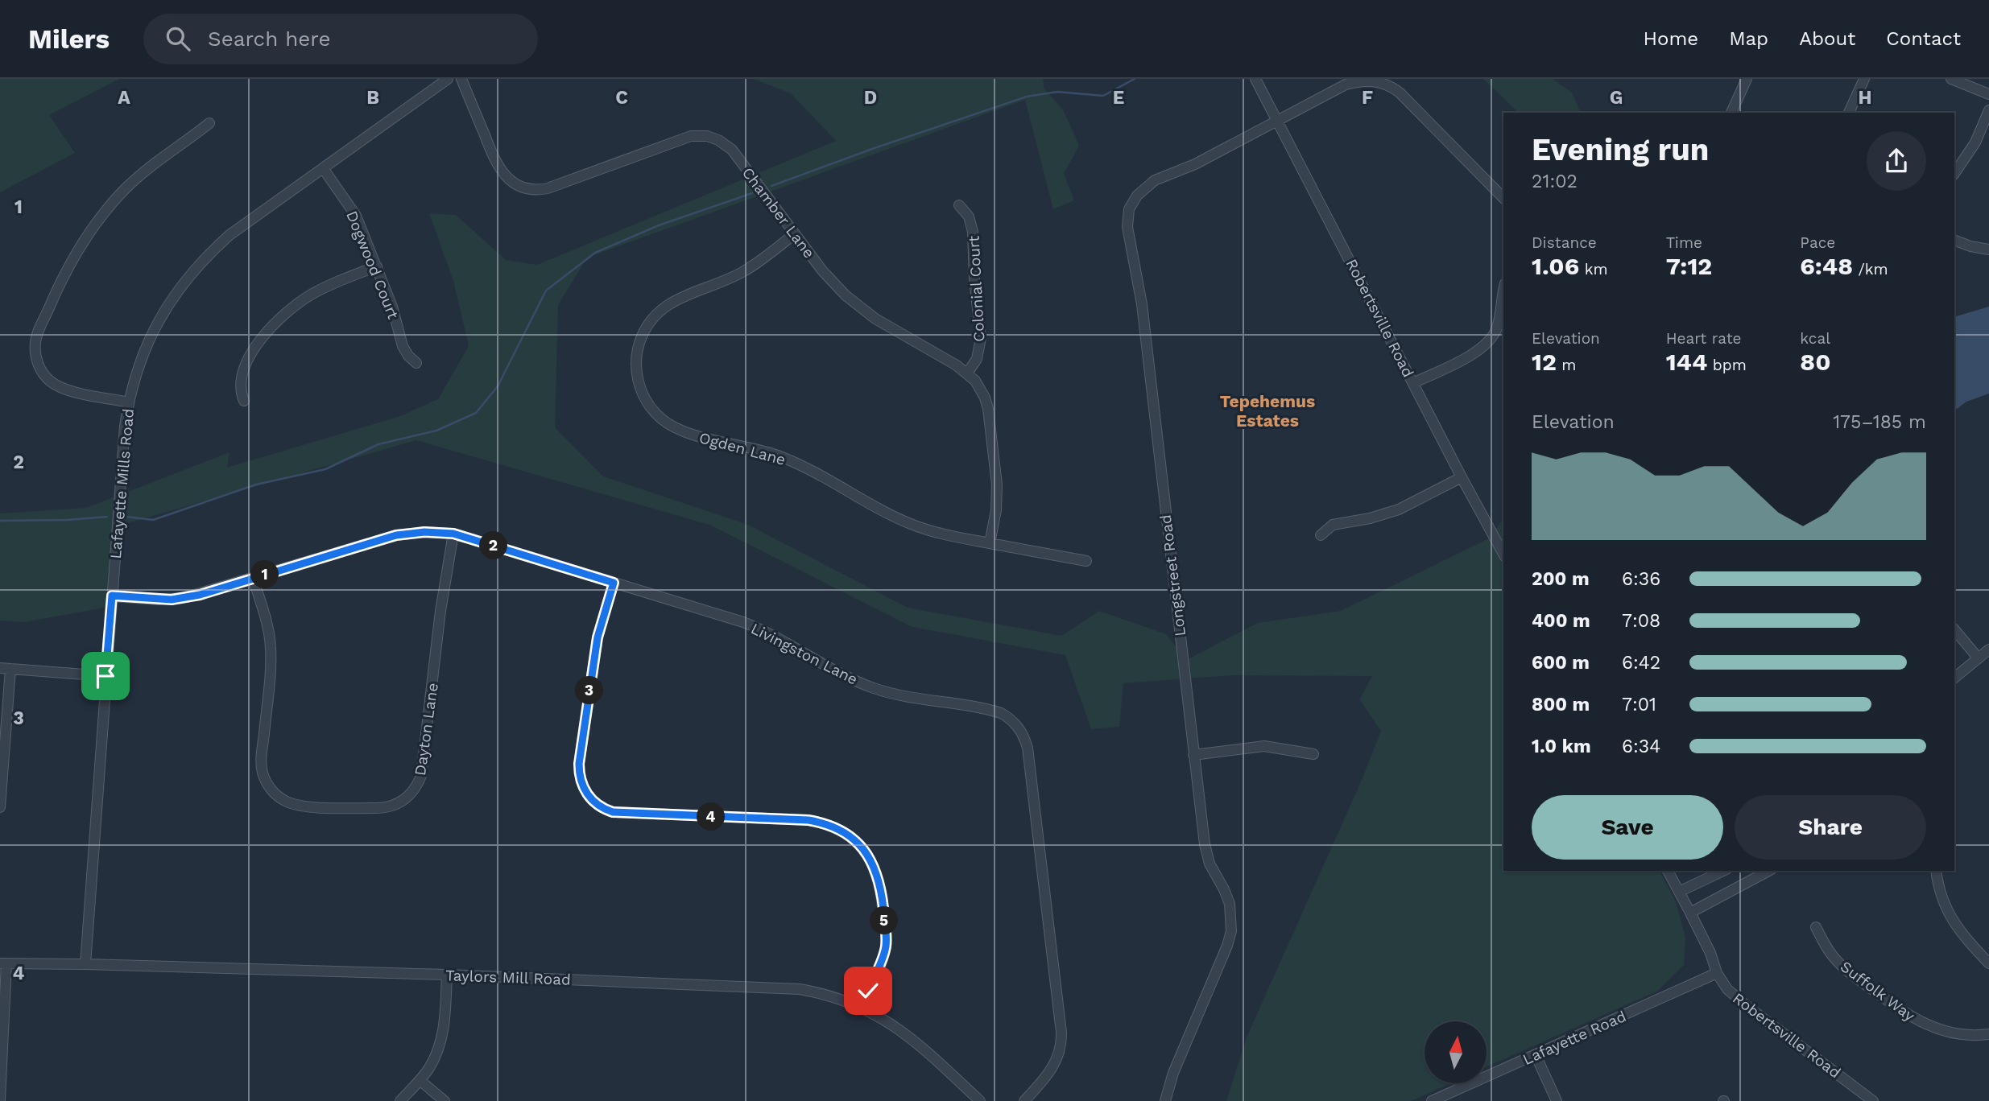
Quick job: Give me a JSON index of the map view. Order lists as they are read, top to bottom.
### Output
{
  "streets": {
    "street": [
      "Chamber Lane",
      "Dogwood Court",
      "Colonial Court",
      "Robertsville Road",
      "Ogden Lane",
      "Lafayette Mills Road",
      "Longstreet Road",
      "Livingston Lane",
      "Dayton Lane",
      "Taylors Mill Road",
      "Suffolk Way",
      "Lafayette Road"
    ]
  },
  "crossings": [
    ["Chamber Lane", "Colonial Court"],
    ["Chamber Lane", "Ogden Lane"],
    ["Dogwood Court", "Lafayette Mills Road"],
    ["Robertsville Road", "Longstreet Road"],
    ["Robertsville Road", "Lafayette Road"],
    ["Lafayette Mills Road", "Livingston Lane"],
    ["Lafayette Mills Road", "Taylors Mill Road"],
    ["Livingston Lane", "Dayton Lane"]
  ],
  "districts": ["Tepehemus Estates"],
  "north": "top",
  "page": {
    "header": "Milers",
    "search": "Search here",
    "nav": [
      "Home",
      "Map",
      "About",
      "Contact"
    ],
    "heading": ["Evening run", "21:02"],
    "stats": [
      ["Distance", "1.06 km"],
      ["Time", "7:12"],
      ["Pace", "6:48 /km"],
      ["Elevation", "12 m"],
      ["Heart rate", "144 bpm"],
      ["kcal", "80"]
    ],
    "chart": ["Elevation", "175–185 m"],
    "pins": [
      "2",
      "1",
      "3",
      "4",
      "5"
    ],
    "list": [
      {
        "name": "200 m",
        "note": "6:36"
      },
      {
        "name": "400 m",
        "note": "7:08"
      },
      {
        "name": "600 m",
        "note": "6:42"
      },
      {
        "name": "800 m",
        "note": "7:01"
      },
      {
        "name": "1.0 km",
        "note": "6:34"
      }
    ],
    "buttons": ["Save", "Share"]
  },
  "grid": {
    "columns": [
      "A",
      "B",
      "C",
      "D",
      "E",
      "F",
      "G",
      "H"
    ],
    "rows": [
      "1",
      "2",
      "3",
      "4"
    ]
  }
}
